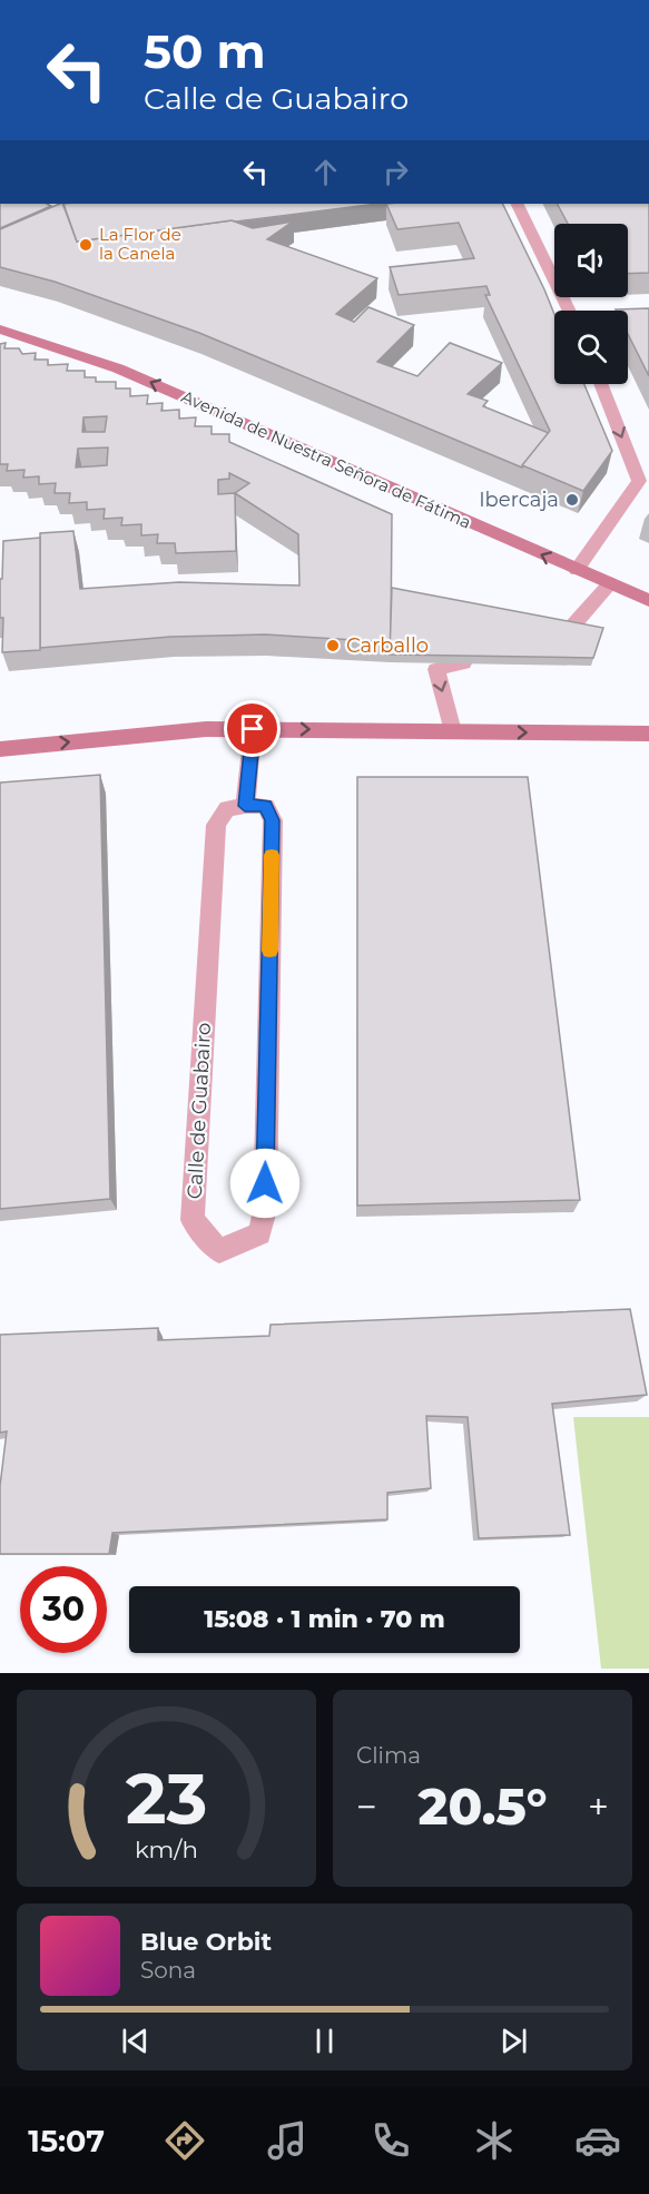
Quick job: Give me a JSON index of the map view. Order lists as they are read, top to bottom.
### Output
{
  "streets": {
    "street": ["Avenida de Nuestra Señora de Fátima", "Calle de Guabairo"]
  },
  "one_way": ["Avenida de Nuestra Señora de Fátima"],
  "places": ["La Flor de la Canela", "Ibercaja", "Carballo"],
  "page": {
    "turn": ["50 m", "Calle de Guabairo"],
    "limit": "30",
    "trip": "15:08 · 1 min · 70 m",
    "tile": "Clima",
    "heat": ["−", "20.5°", "+"],
    "song": ["Blue Orbit", "Sona"],
    "tabs": "15:07",
    "gauge": ["23", "km/h"]
  }
}
